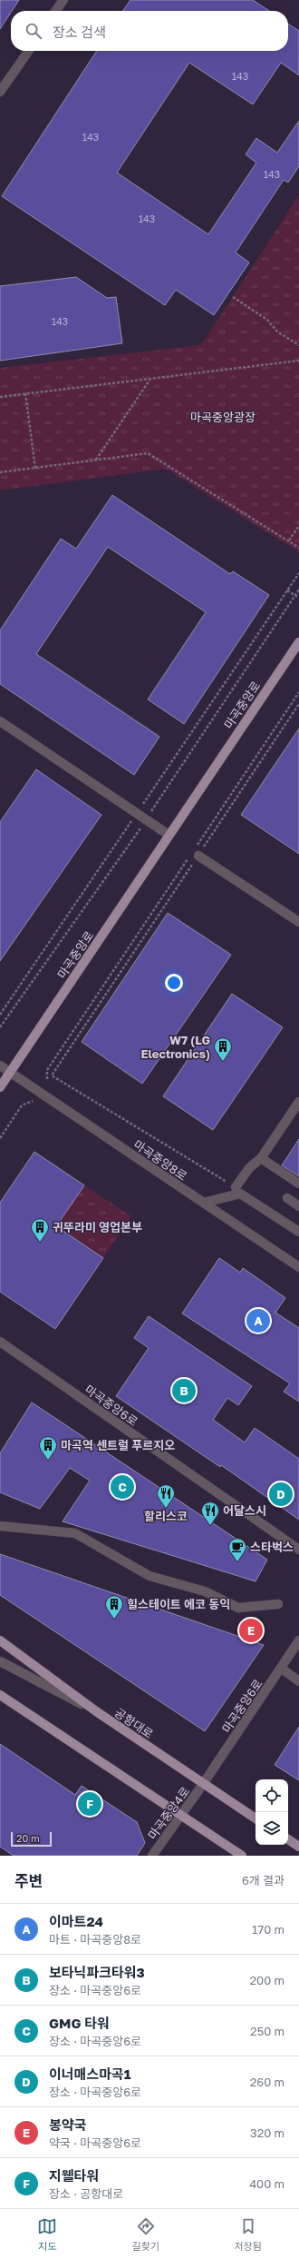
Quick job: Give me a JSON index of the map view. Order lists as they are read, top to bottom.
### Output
{
  "streets": {
    "main road": ["마곡중앙로", "공항대로"],
    "street": ["마곡중앙8로", "마곡중앙6로", "마곡중앙4로"]
  },
  "crossings": [
    ["마곡중앙로", "마곡중앙8로"],
    ["마곡중앙6로", "공항대로"],
    ["마곡중앙6로", "마곡중앙4로"],
    ["공항대로", "마곡중앙4로"]
  ],
  "parks": ["마곡중앙광장"],
  "places": {
    "building": [
      "W7 (LG Electronics)",
      "귀뚜라미 영업본부",
      "마곡역 센트럴 푸르지오",
      "힐스테이트 에코 동익"
    ],
    "restaurant": ["할리스코", "어달스시"],
    "cafe": ["스타벅스"]
  },
  "house_numbers": [
    "143",
    "143",
    "143",
    "143",
    "143"
  ],
  "scale_bar": "20 m",
  "page": {
    "search": "장소 검색",
    "pins": [
      "A",
      "B",
      "C",
      "D",
      "E",
      "F"
    ],
    "scale": "20 m",
    "heading": ["주변", "6개 결과"],
    "list": [
      {
        "mark": "A",
        "name": "이마트24",
        "note": "마트 · 마곡중앙8로",
        "value": "170 m"
      },
      {
        "mark": "B",
        "name": "보타닉파크타워3",
        "note": "장소 · 마곡중앙6로",
        "value": "200 m"
      },
      {
        "mark": "C",
        "name": "GMG 타워",
        "note": "장소 · 마곡중앙6로",
        "value": "250 m"
      },
      {
        "mark": "D",
        "name": "이너매스마곡1",
        "note": "장소 · 마곡중앙6로",
        "value": "260 m"
      },
      {
        "mark": "E",
        "name": "봉약국",
        "note": "약국 · 마곡중앙6로",
        "value": "320 m"
      },
      {
        "mark": "F",
        "name": "지웰타워",
        "note": "장소 · 공항대로",
        "value": "400 m"
      }
    ],
    "nav": ["지도", "길찾기", "저장됨"]
  }
}
